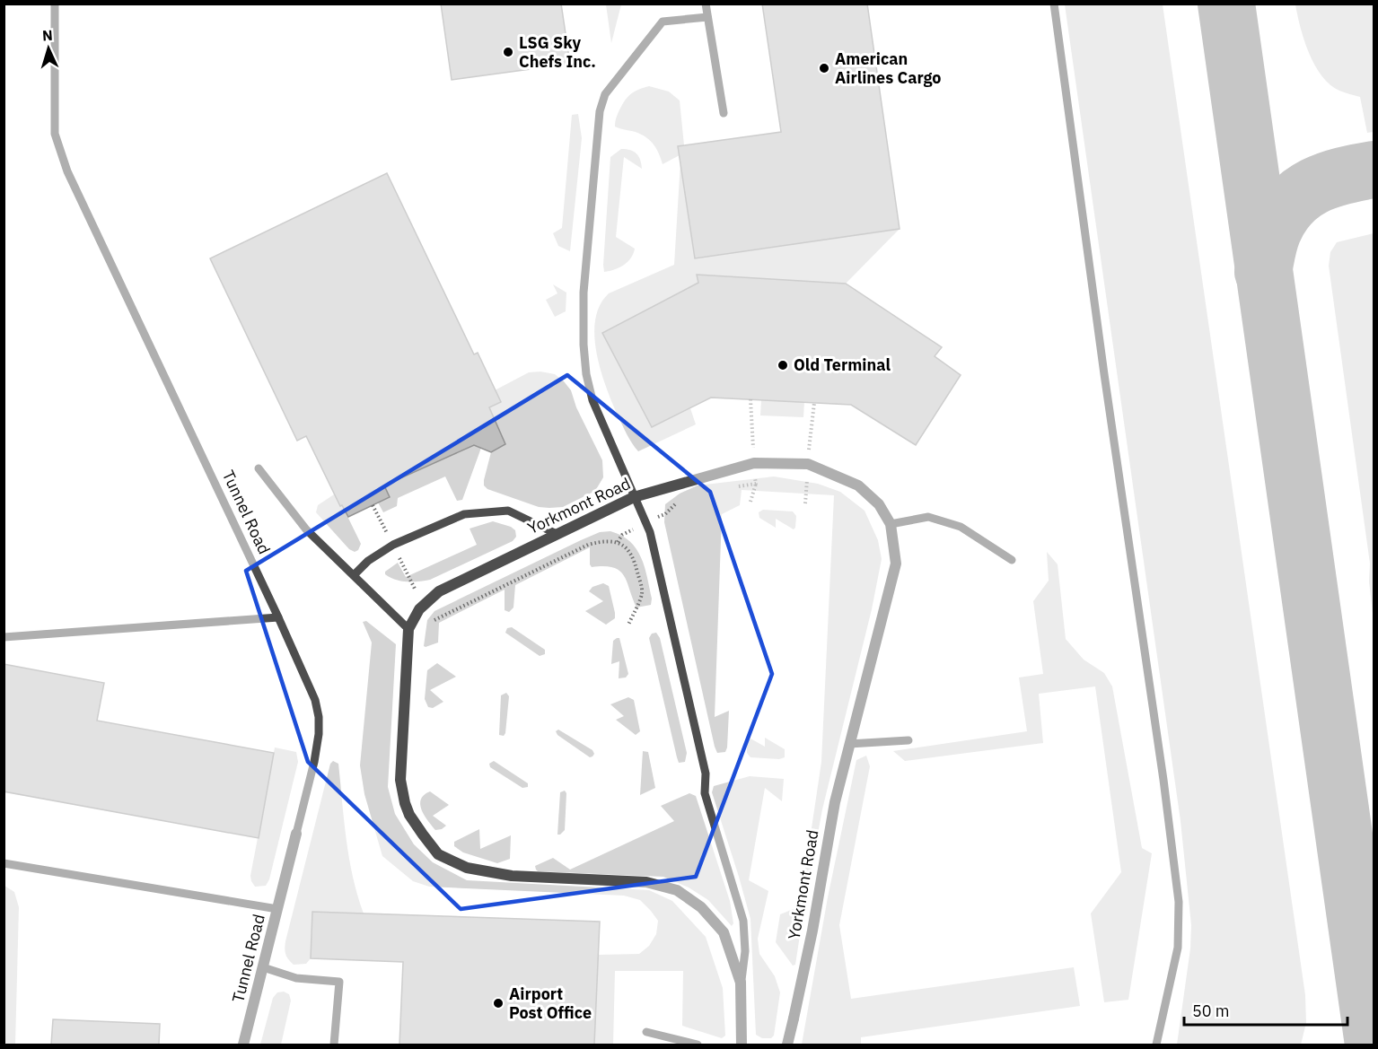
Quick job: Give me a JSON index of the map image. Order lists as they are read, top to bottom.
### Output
{
  "streets": {
    "street": ["Yorkmont Road", "Tunnel Road"]
  },
  "places": [
    "LSG Sky Chefs Inc.",
    "American Airlines Cargo",
    "Old Terminal",
    "Airport Post Office"
  ],
  "scale_bar": "50 m",
  "north": "top"
}
